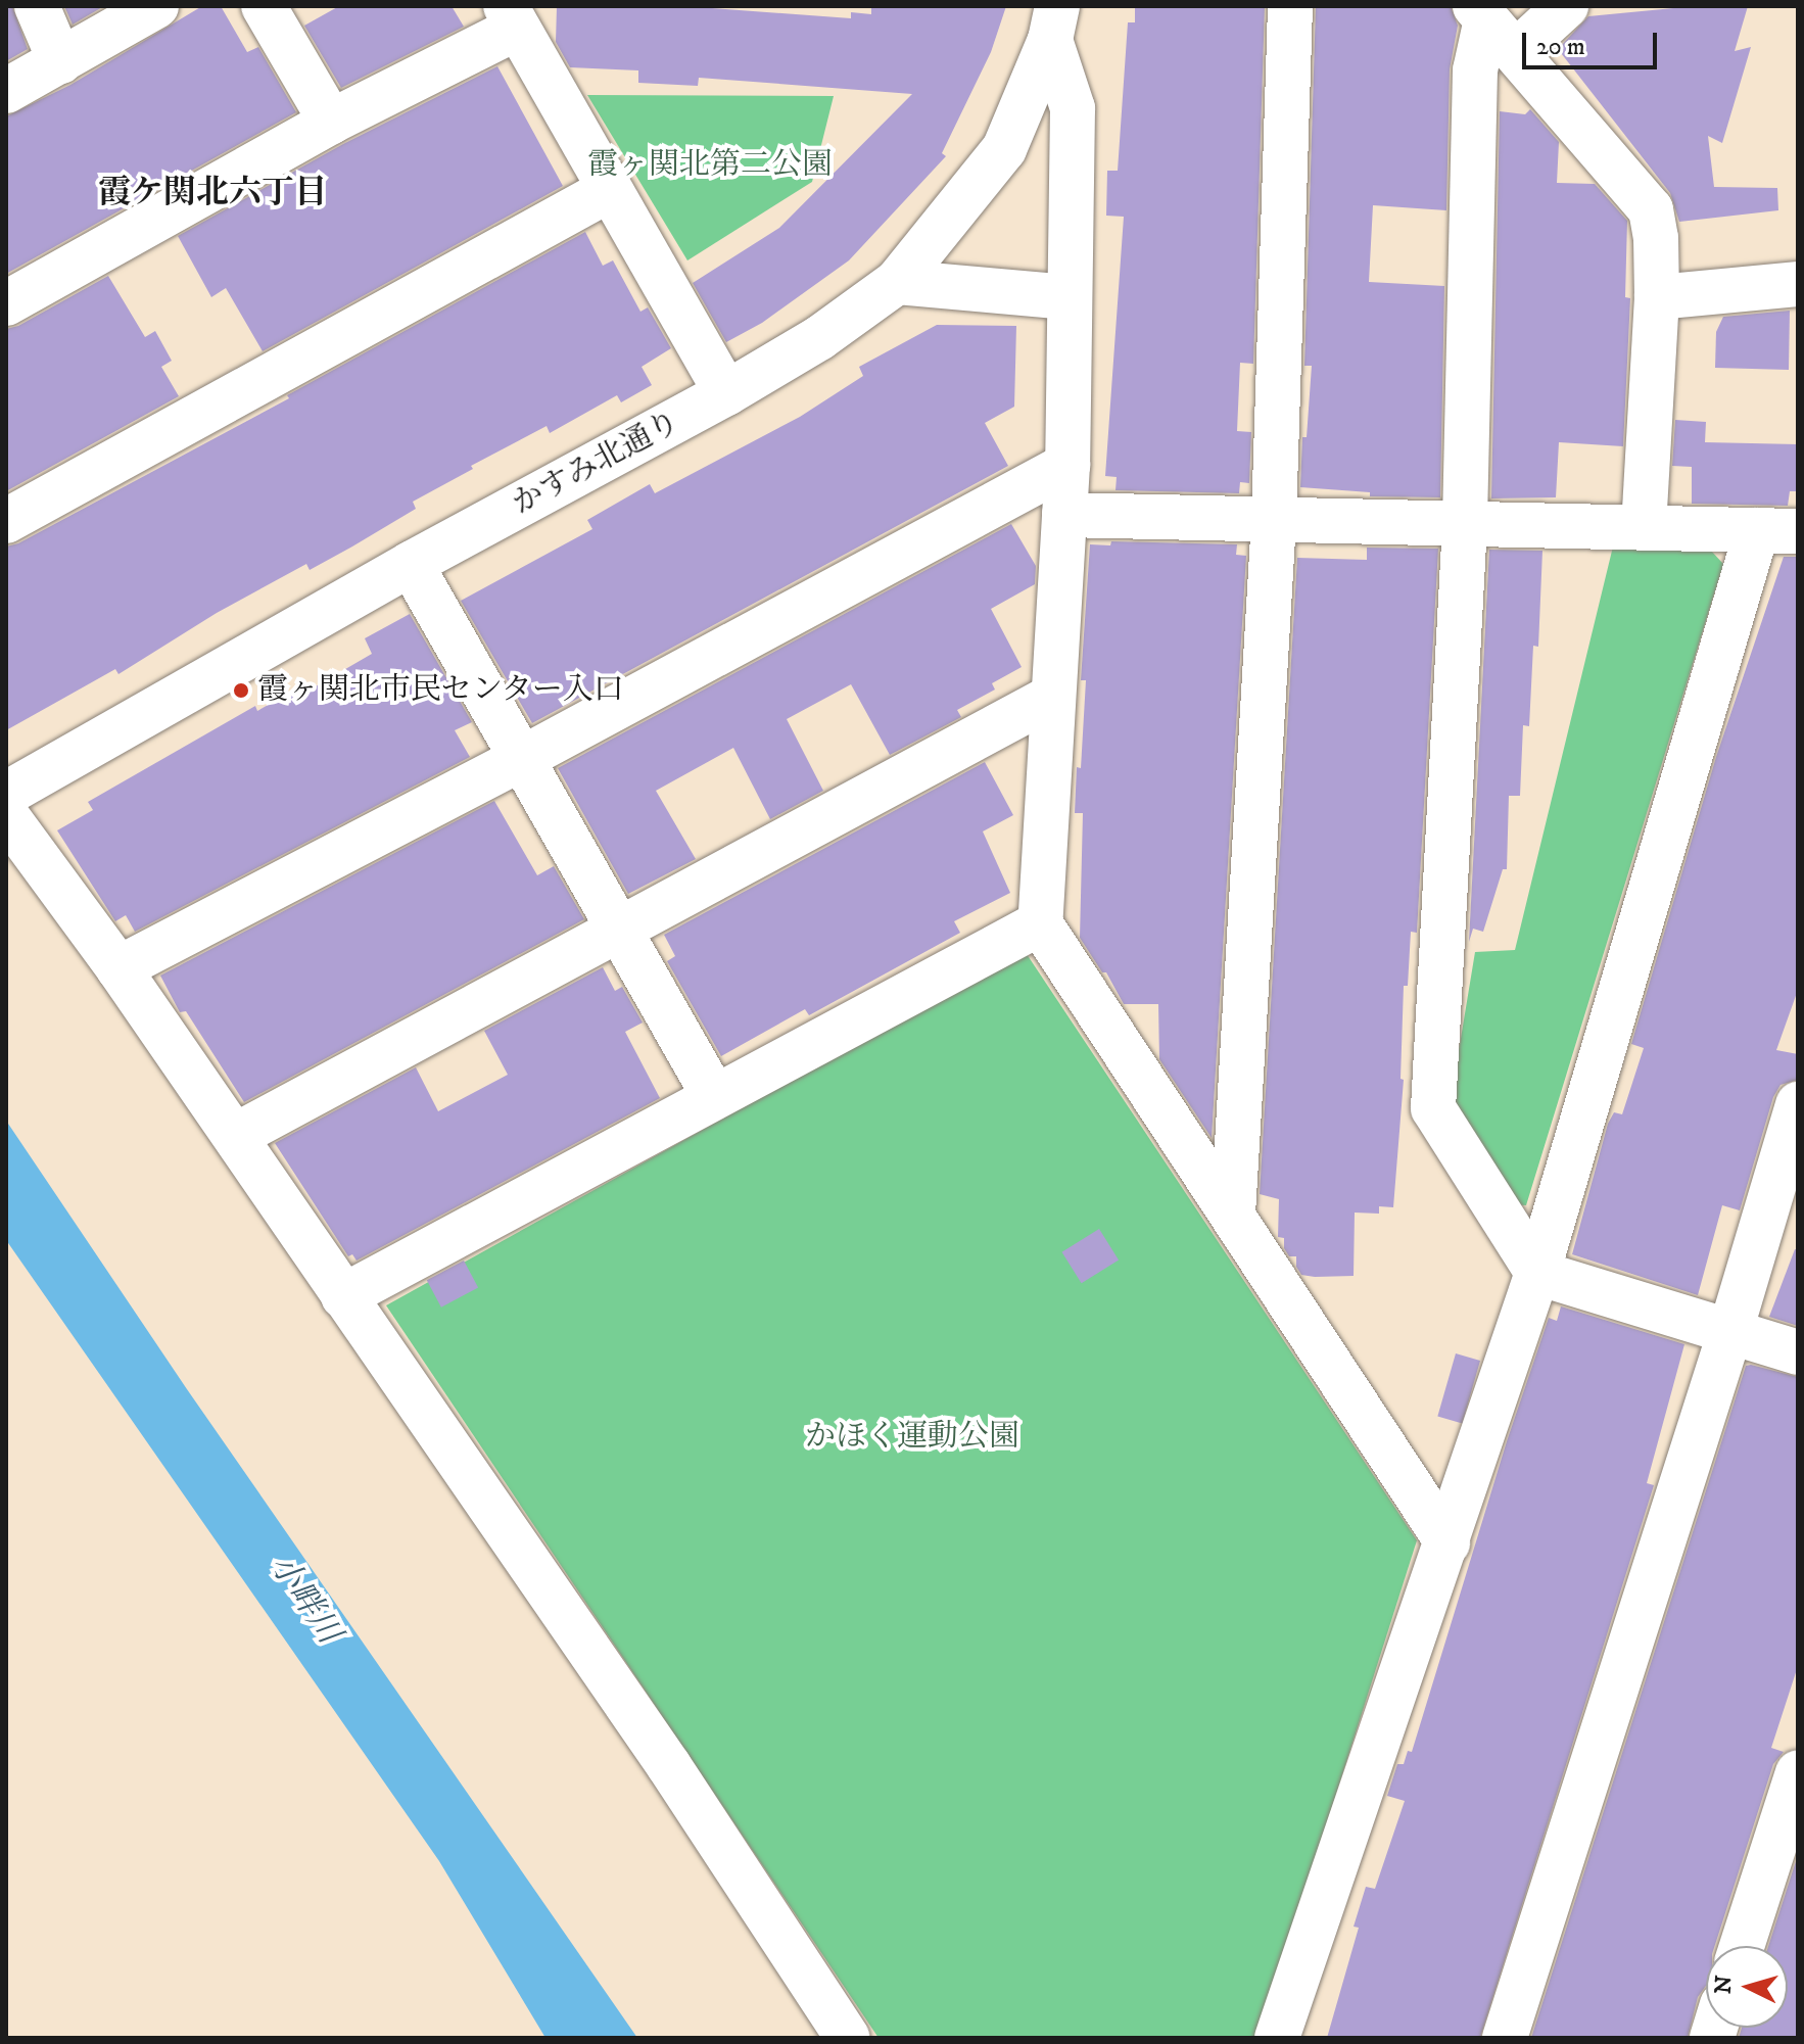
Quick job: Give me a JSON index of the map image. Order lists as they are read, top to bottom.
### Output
{
  "streets": {
    "street": ["かすみ北通り"]
  },
  "districts": ["霞ケ関北六丁目"],
  "water": ["小畔川"],
  "parks": ["霞ヶ関北第二公園", "かほく運動公園"],
  "places": ["霞ヶ関北市民センター入口"],
  "scale_bar": "20 m",
  "north": "left"
}
